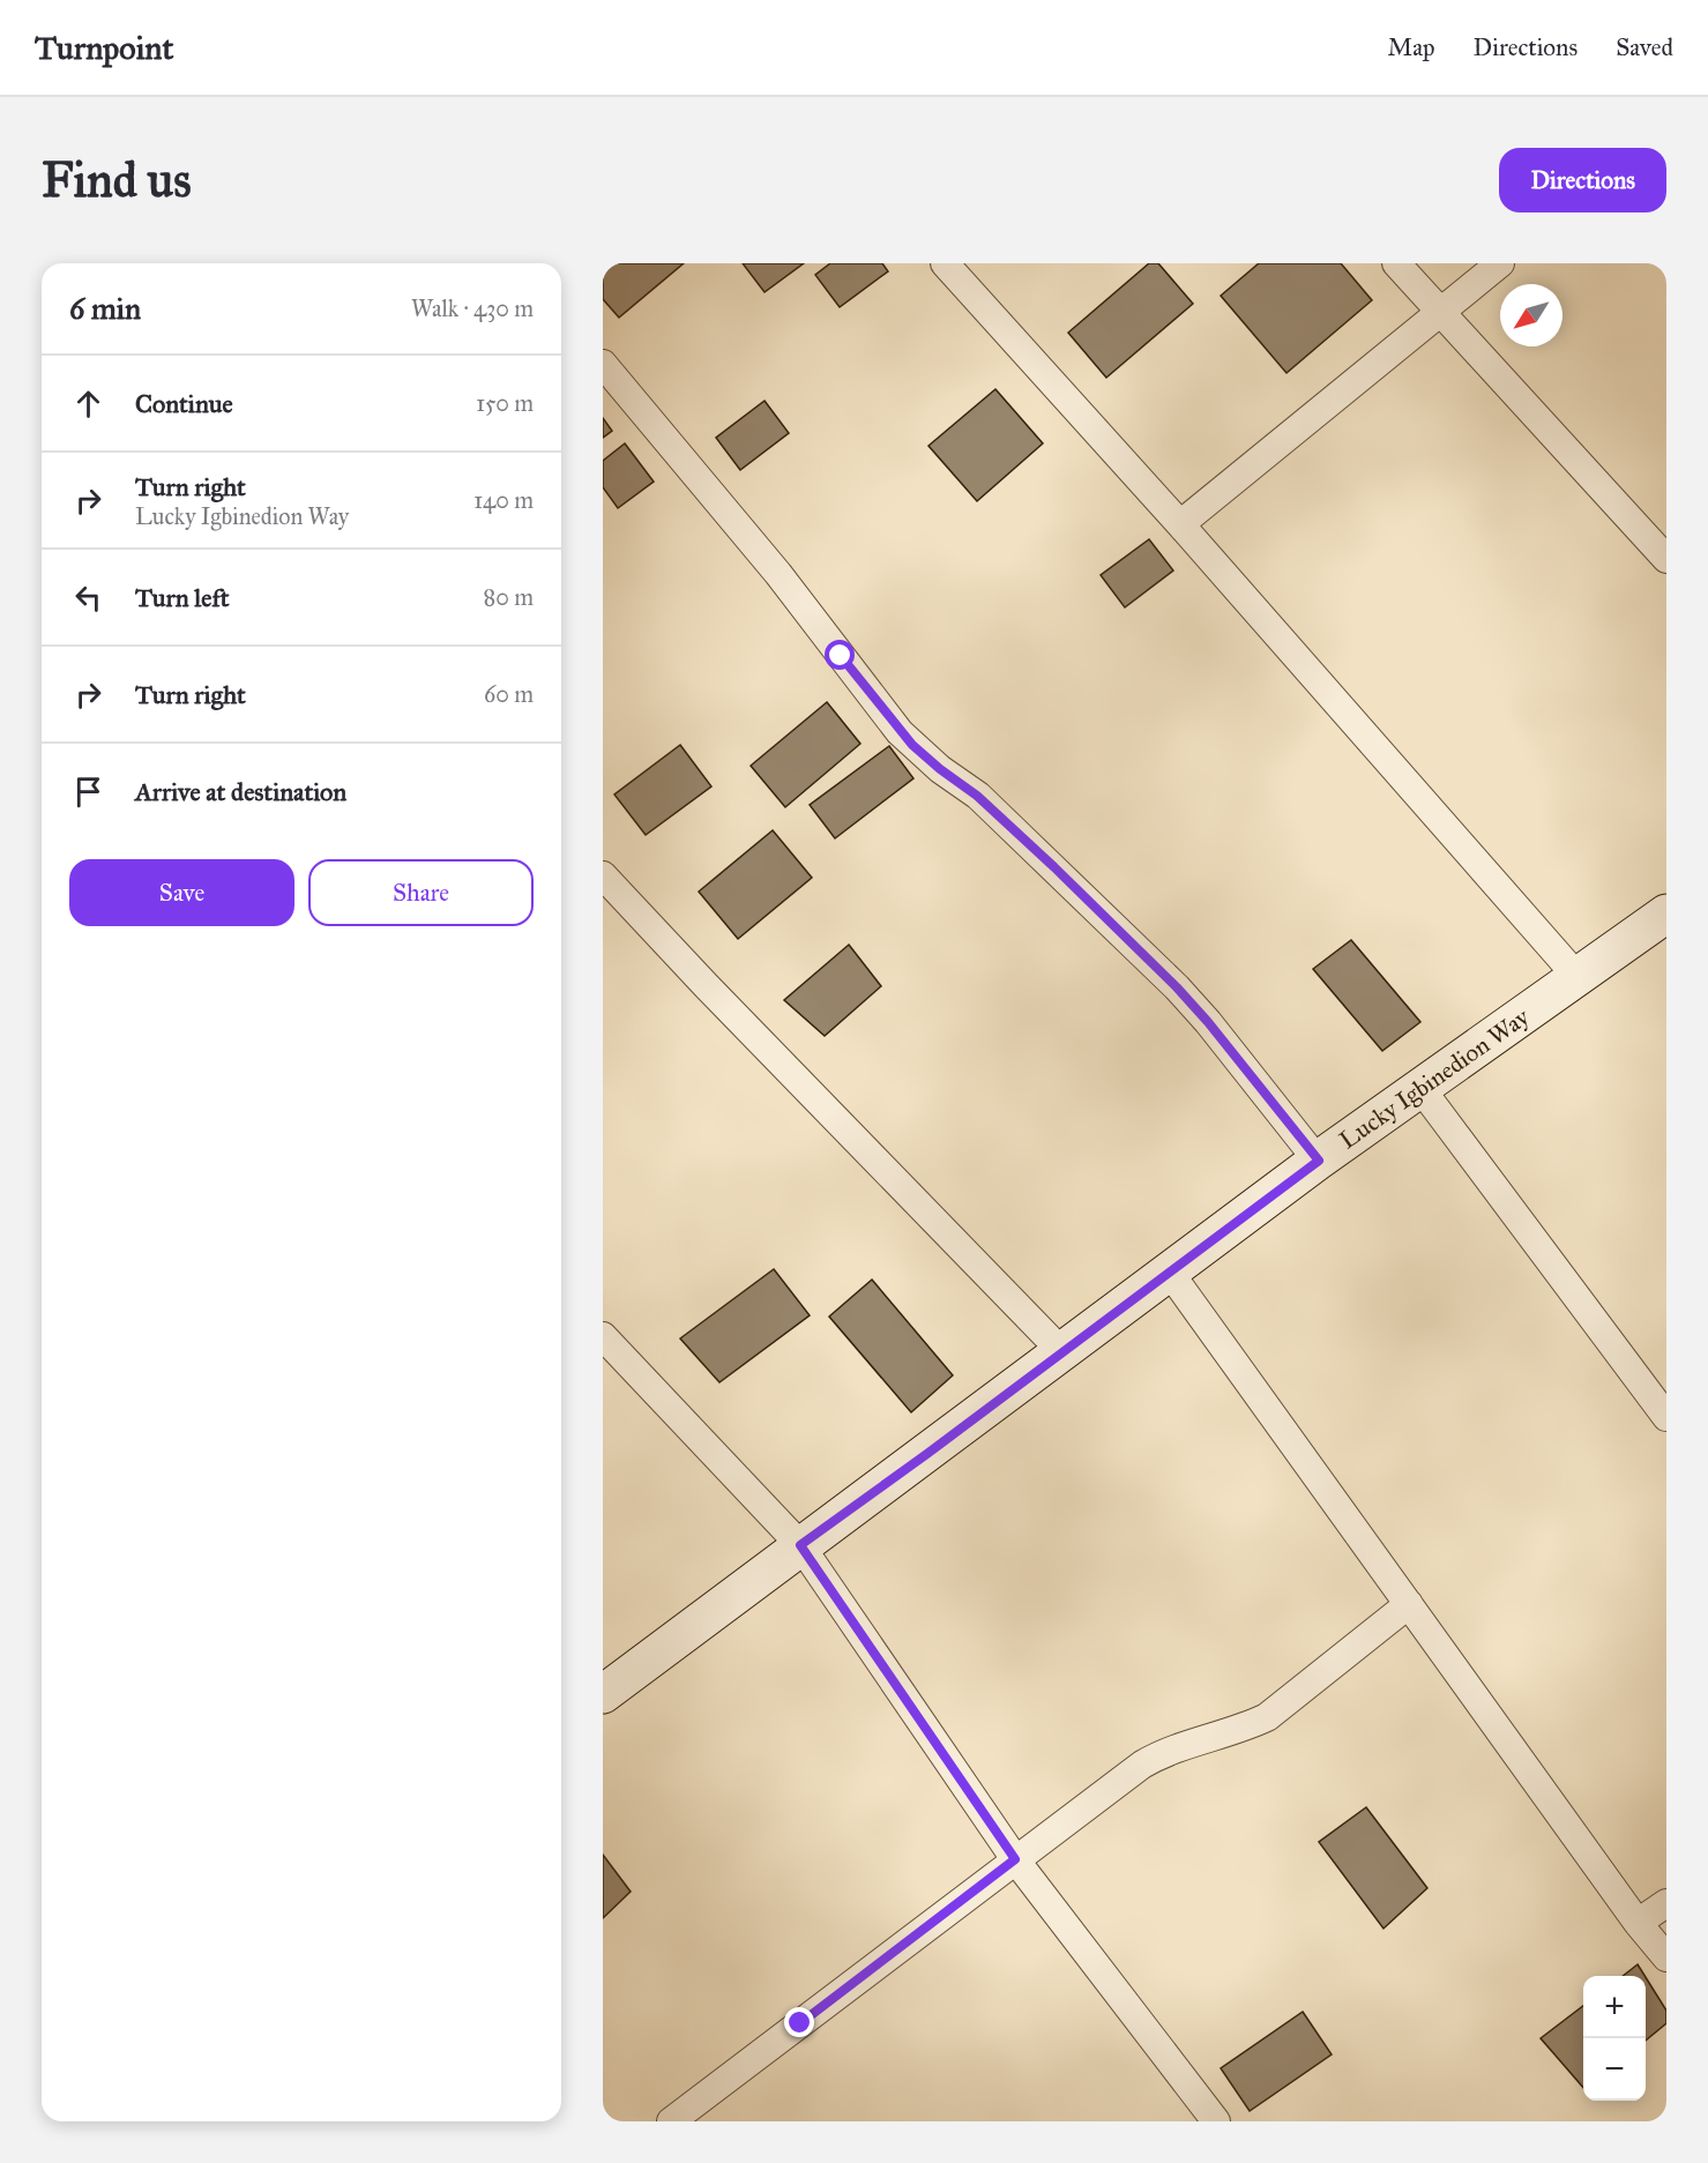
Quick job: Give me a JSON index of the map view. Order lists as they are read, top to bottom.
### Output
{
  "streets": {
    "street": ["Lucky Igbinedion Way"]
  },
  "north": "bottom left",
  "page": {
    "header": "Turnpoint",
    "nav": ["Map", "Directions", "Saved"],
    "buttons": [
      "Directions",
      ["Save", "Share"]
    ],
    "title": "Find us",
    "heading": ["6 min", "Walk · 430 m"],
    "list": [
      ["Continue", "150 m"],
      ["Turn right", "Lucky Igbinedion Way", "140 m"],
      ["Turn left", "80 m"],
      ["Turn right", "60 m"],
      "Arrive at destination"
    ],
    "map_buttons": ["+", "−"]
  }
}
